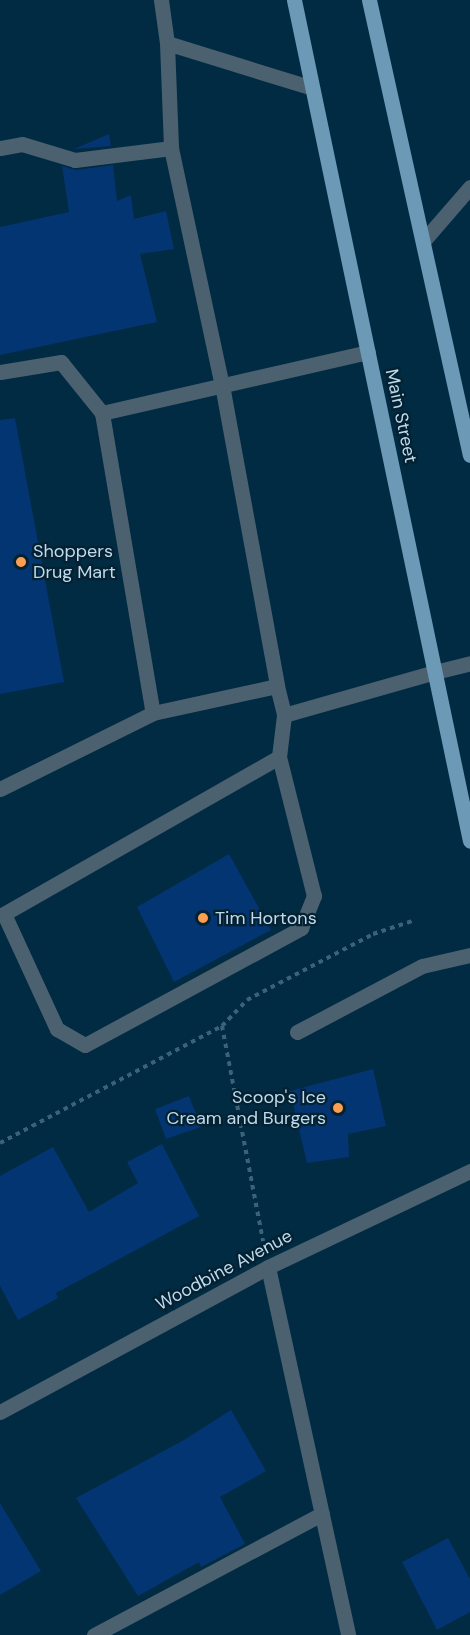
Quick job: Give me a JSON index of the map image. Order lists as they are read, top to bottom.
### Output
{
  "streets": {
    "main road": ["Main Street"],
    "street": ["Woodbine Avenue"]
  },
  "places": ["Shoppers Drug Mart", "Tim Hortons", "Scoop's Ice Cream and Burgers"]
}
